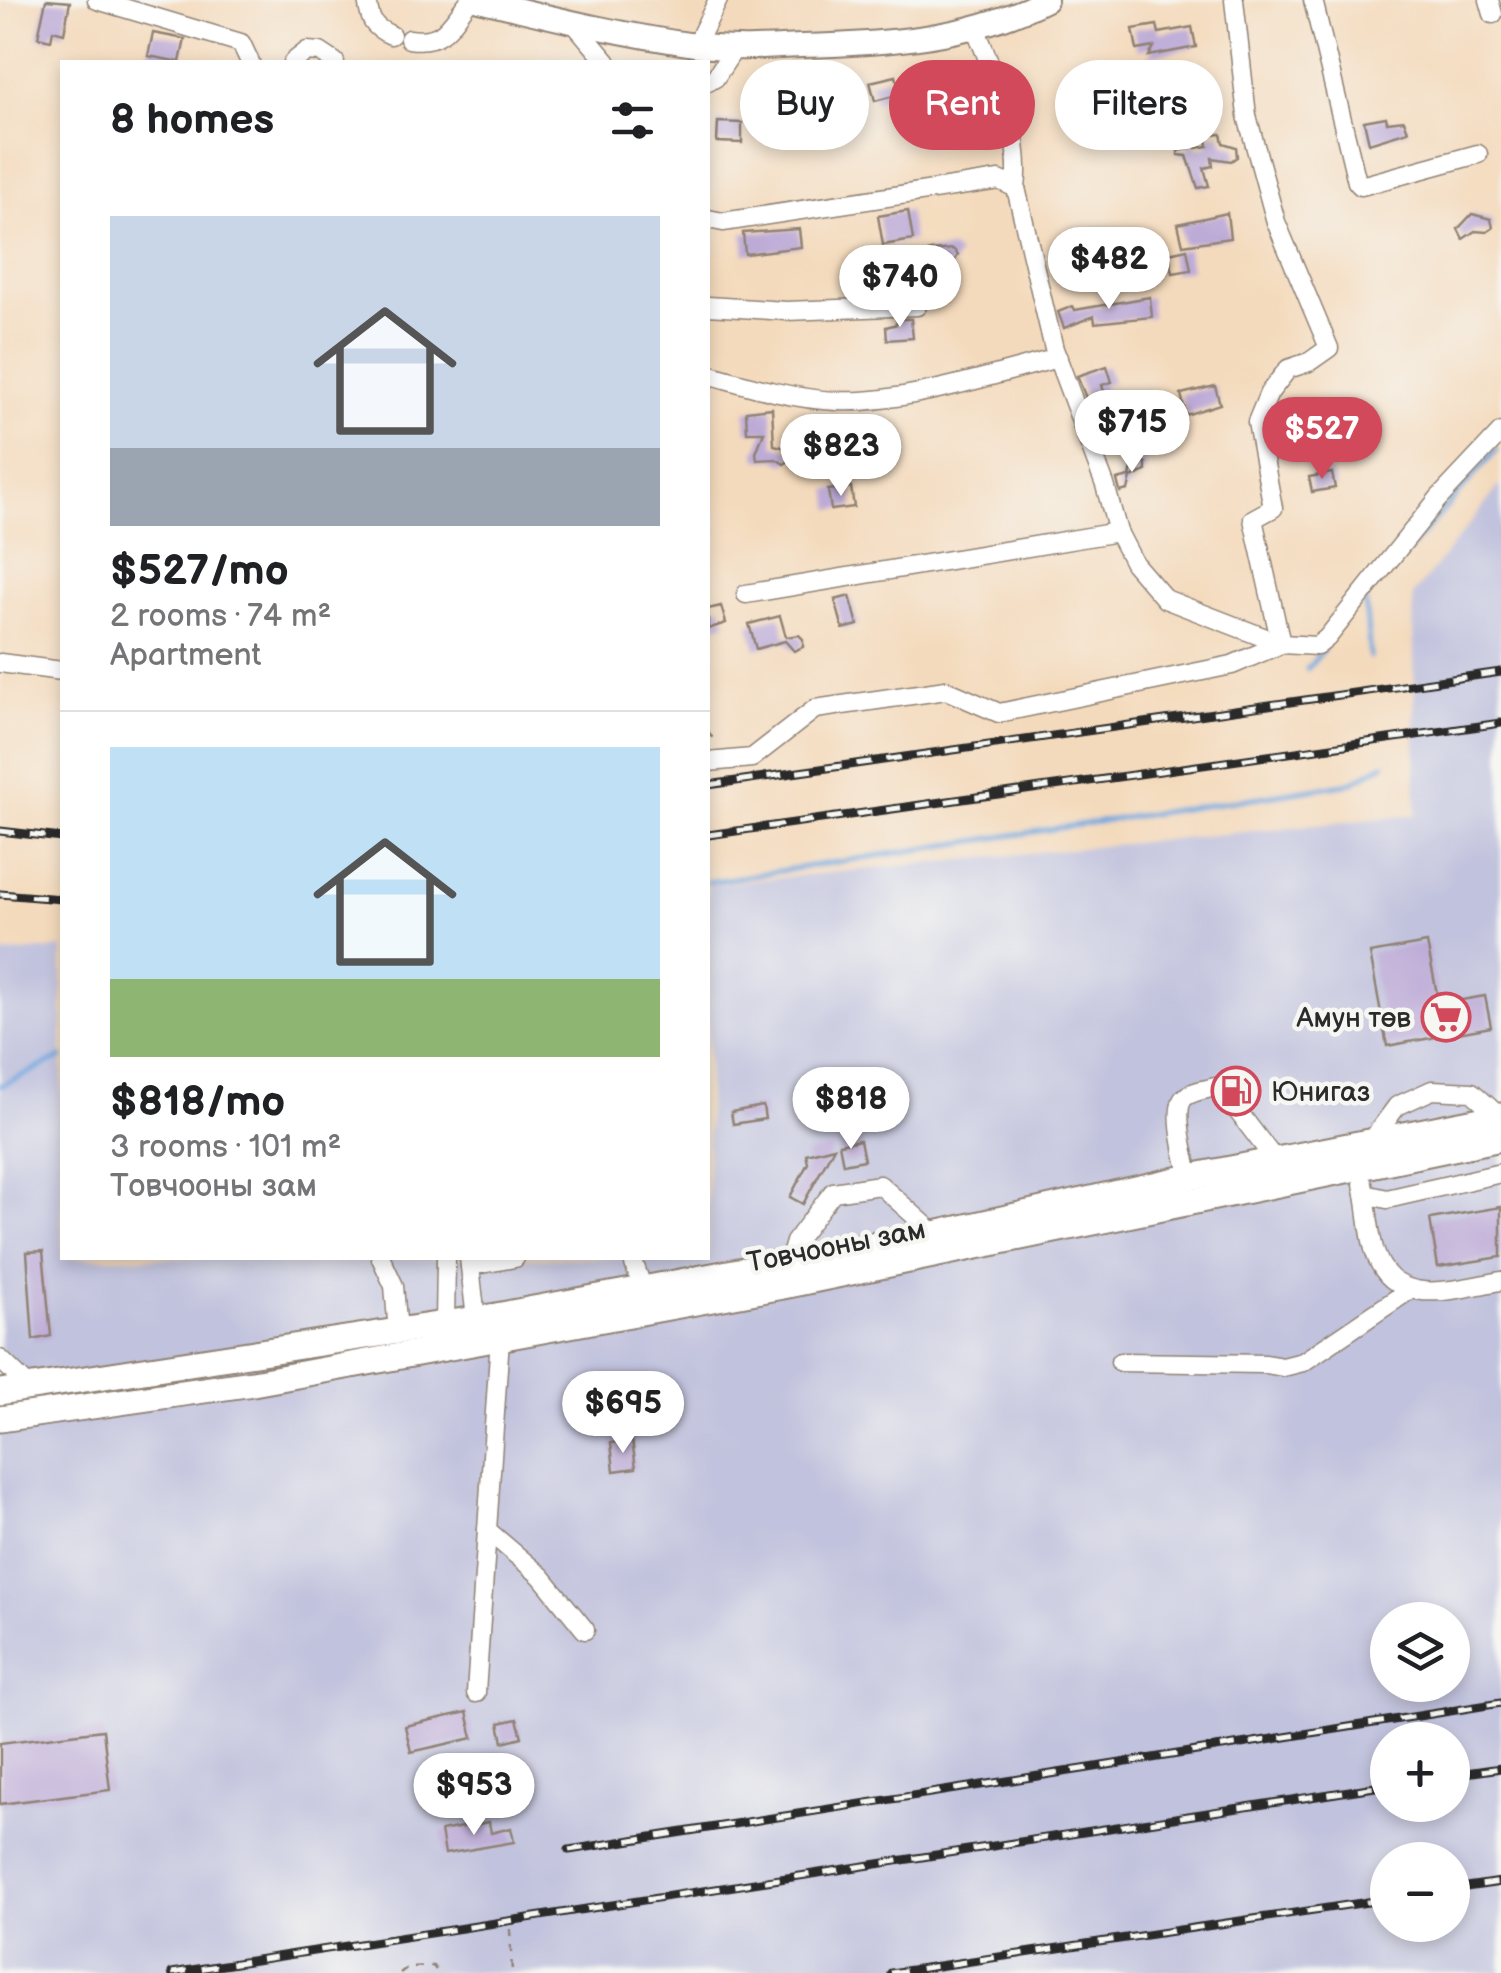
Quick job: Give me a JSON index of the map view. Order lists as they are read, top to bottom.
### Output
{
  "streets": {
    "highway": ["Товчооны зам"]
  },
  "places": {
    "supermarket": ["Амун төв"],
    "fuel station": ["Юнигаз"]
  },
  "page": {
    "chip": ["Buy", "Rent", "Filters"],
    "heading": "8 homes",
    "list": [
      {
        "name": "$527/mo",
        "note": "2 rooms · 74 m² · Apartment"
      },
      {
        "name": "$818/mo",
        "note": "3 rooms · 101 m² · Товчооны зам"
      }
    ],
    "price": [
      "$482",
      "$740",
      "$715",
      "$527",
      "$823",
      "$818",
      "$695",
      "$953"
    ],
    "map_buttons": ["+", "−"]
  }
}
